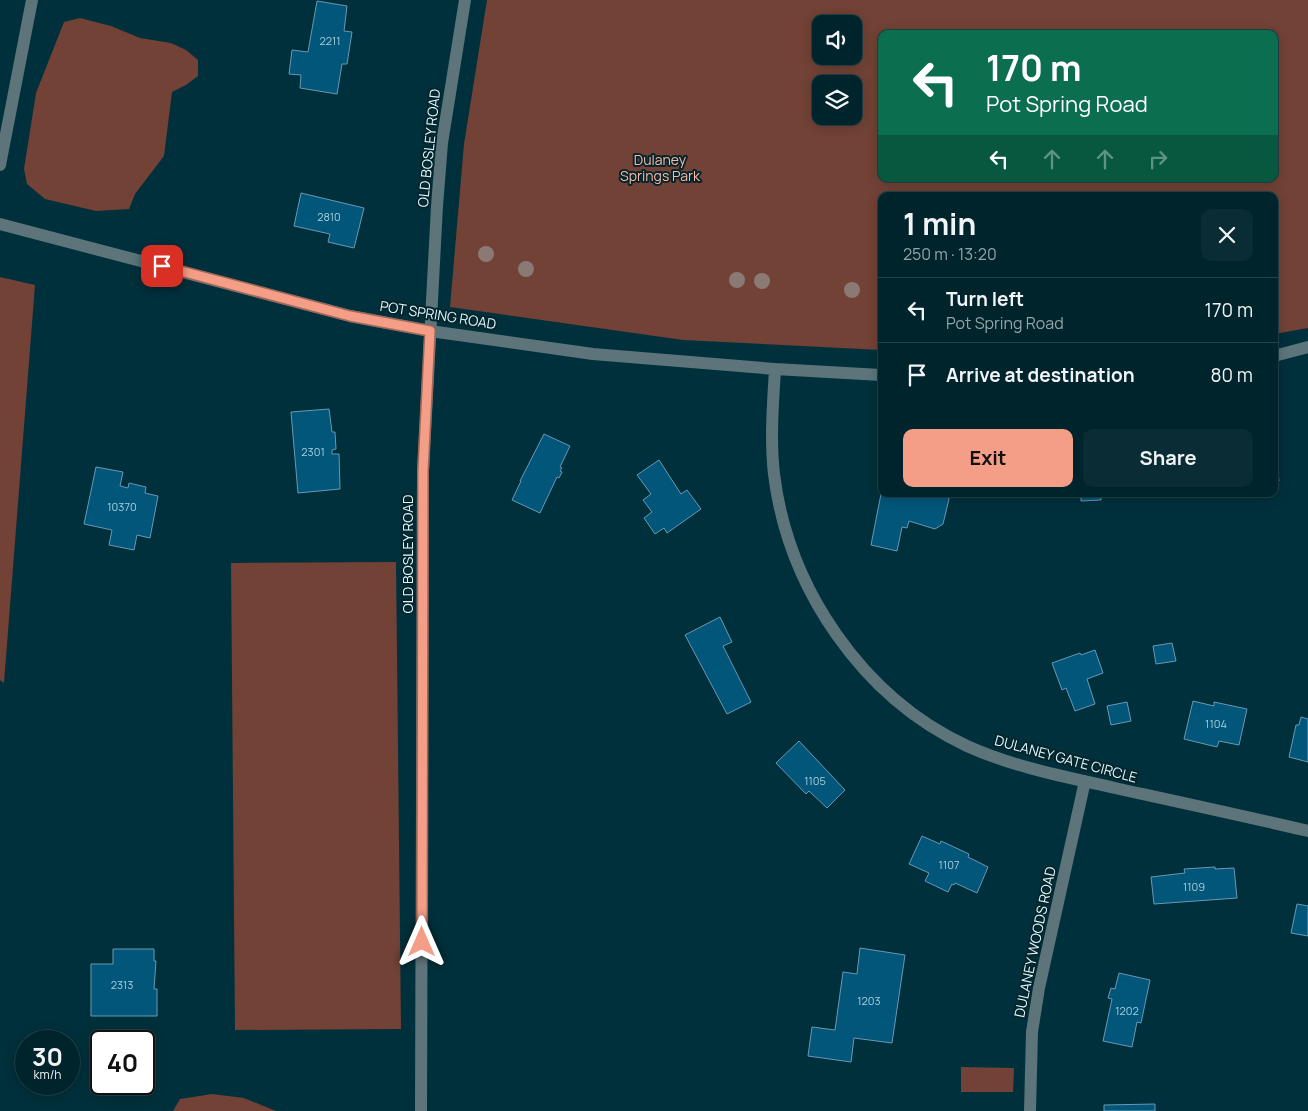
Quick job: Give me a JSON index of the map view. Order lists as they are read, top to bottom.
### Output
{
  "streets": {
    "street": [
      "OLD BOSLEY ROAD",
      "POT SPRING ROAD",
      "DULANEY GATE CIRCLE",
      "DULANEY WOODS ROAD"
    ]
  },
  "crossings": [
    ["OLD BOSLEY ROAD", "POT SPRING ROAD"],
    ["POT SPRING ROAD", "DULANEY GATE CIRCLE"],
    ["DULANEY GATE CIRCLE", "DULANEY WOODS ROAD"]
  ],
  "parks": ["Dulaney Springs Park"],
  "house_numbers": [
    "2211",
    "2810",
    "2301",
    "10370",
    "1104",
    "1105",
    "1107",
    "1109",
    "2313",
    "1203",
    "1202"
  ],
  "page": {
    "turn": ["170 m", "Pot Spring Road"],
    "heading": ["1 min", "250 m · 13:20"],
    "list": [
      {
        "name": "Turn left",
        "note": "Pot Spring Road",
        "value": "170 m"
      },
      {
        "name": "Arrive at destination",
        "value": "80 m"
      }
    ],
    "buttons": ["Exit", "Share"],
    "speed": "30 km/h",
    "limit": "40"
  }
}
